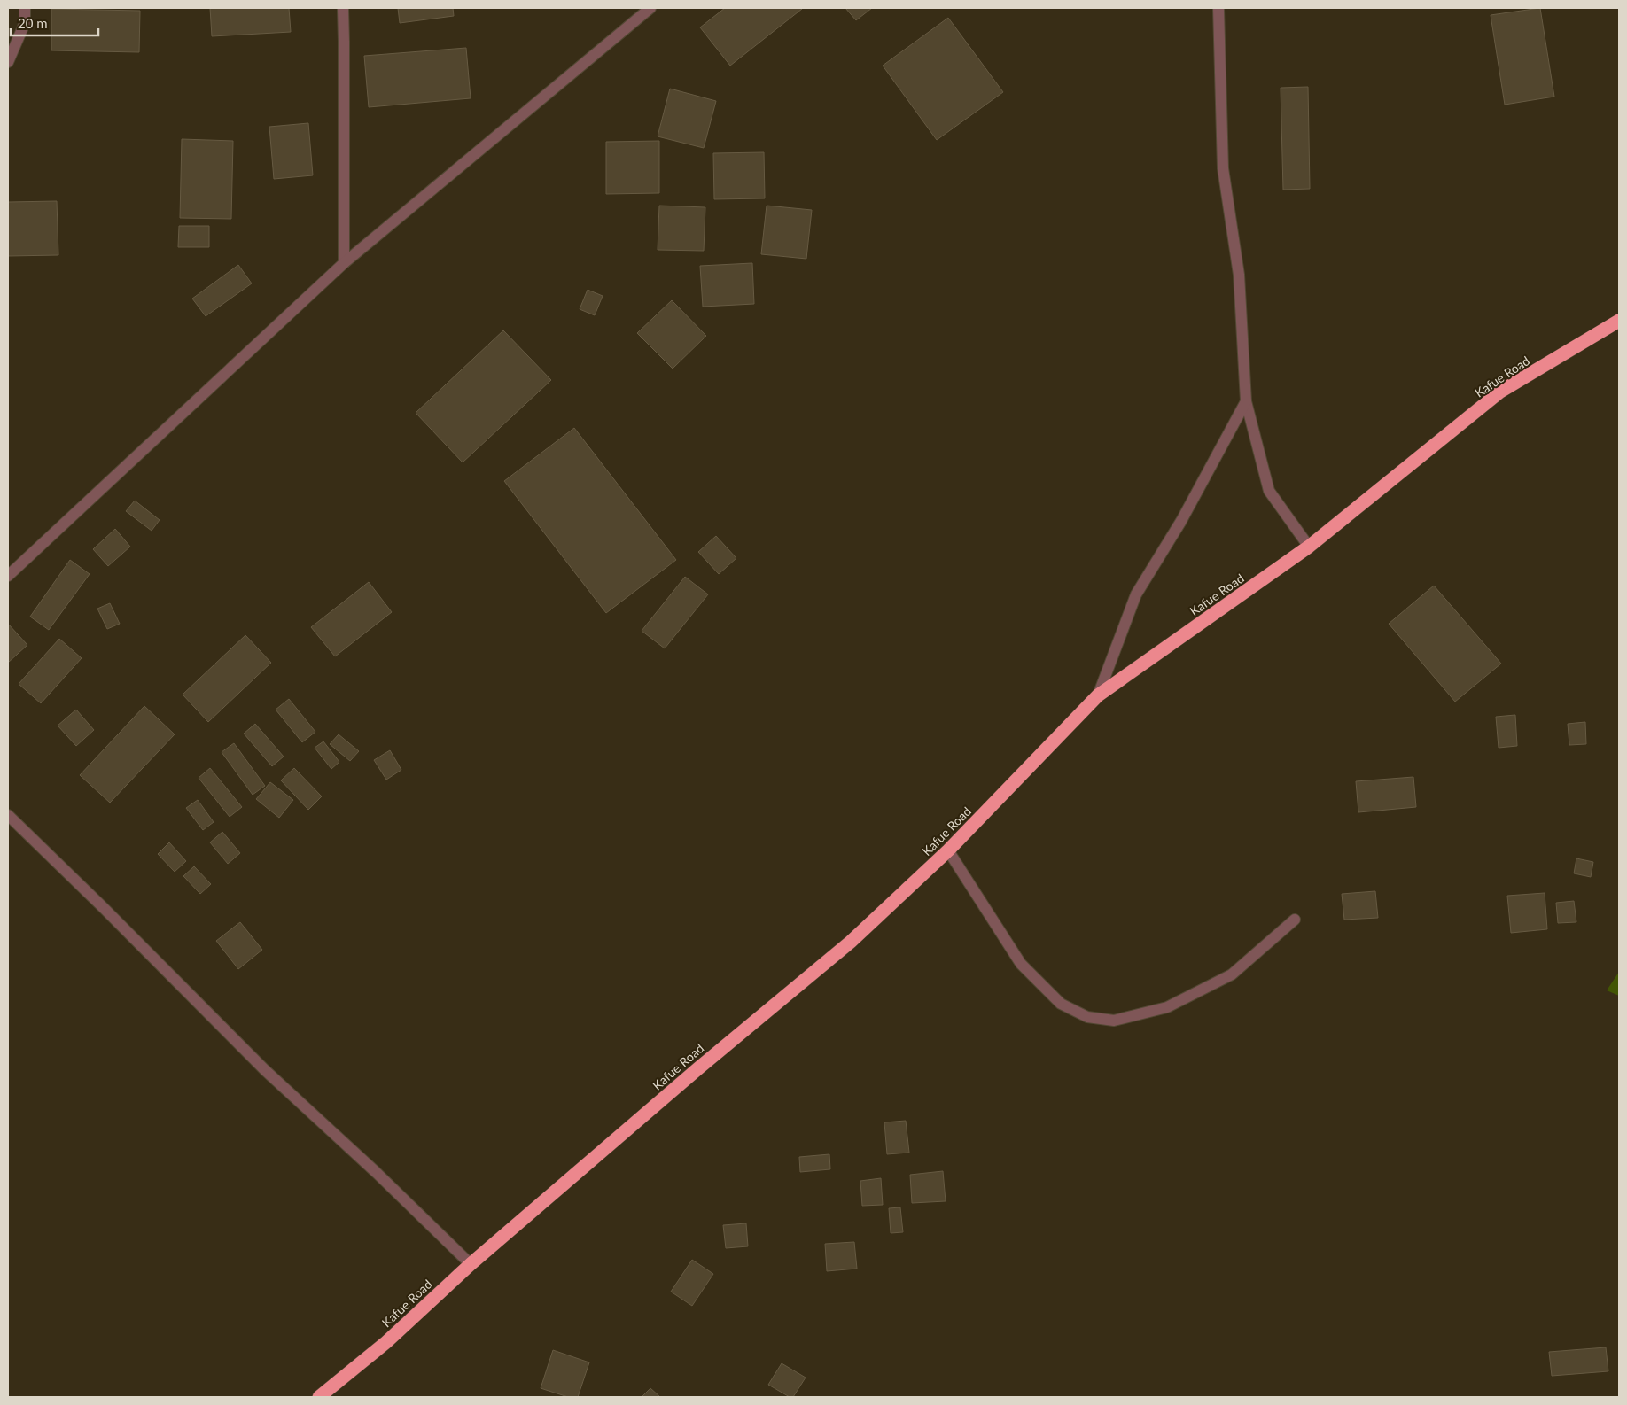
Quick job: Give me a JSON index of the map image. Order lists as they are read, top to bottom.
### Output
{
  "streets": {
    "highway": ["Kafue Road"]
  },
  "scale_bar": "20 m"
}
